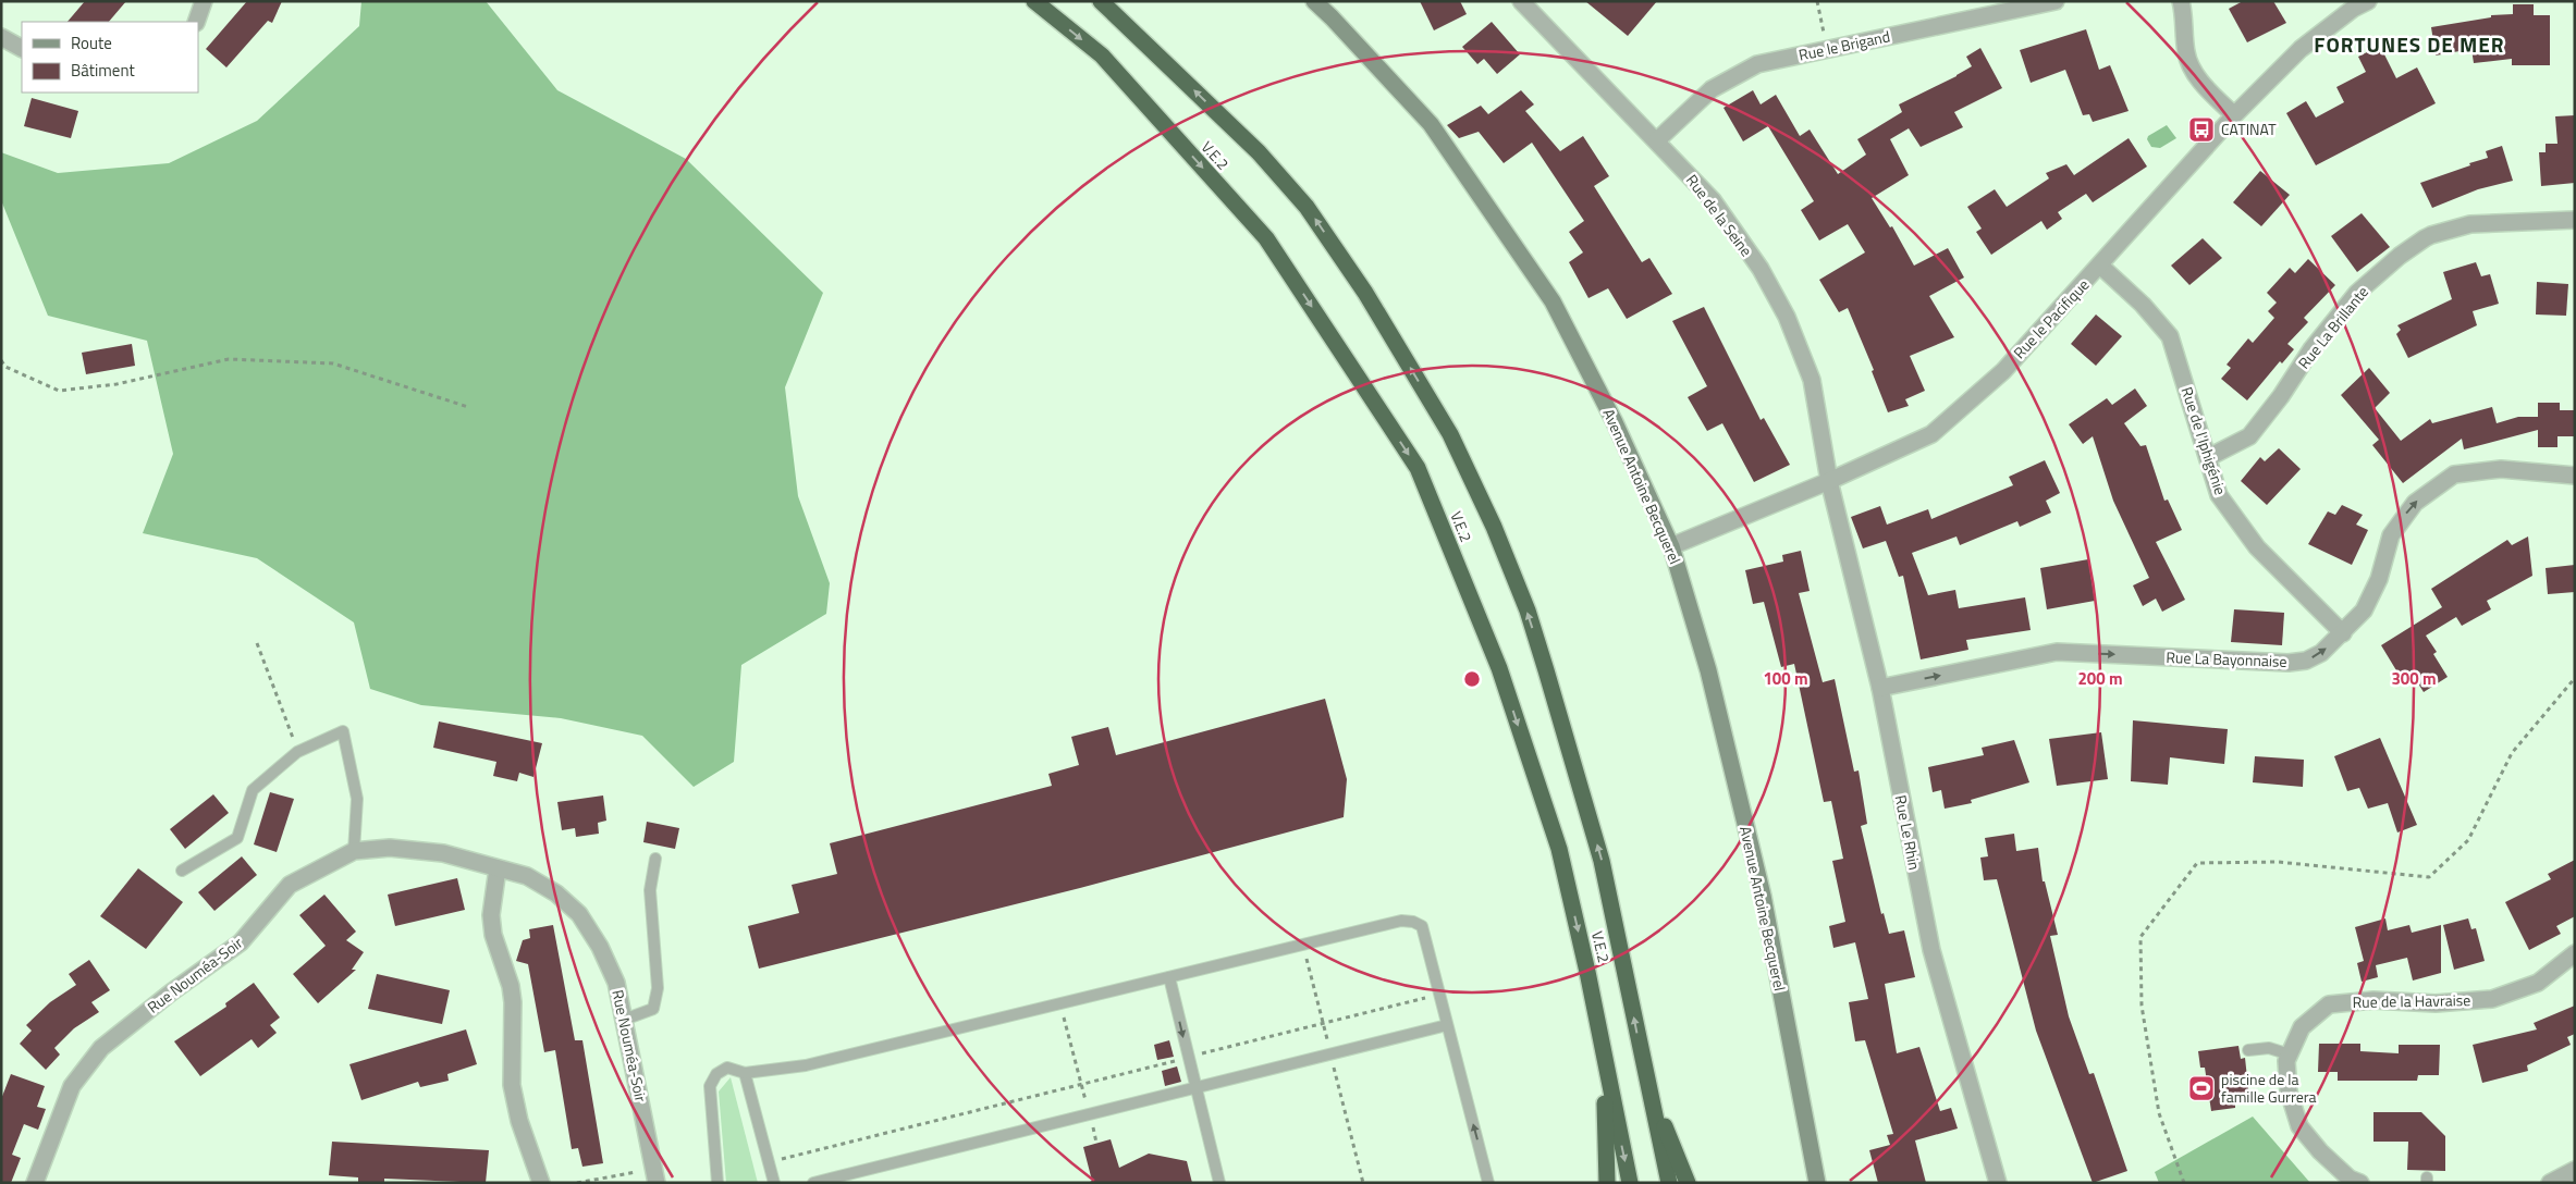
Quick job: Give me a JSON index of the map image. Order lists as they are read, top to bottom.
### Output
{
  "streets": {
    "highway": ["V.E.2"],
    "street": [
      "Rue le Brigand",
      "Rue de la Seine",
      "Rue le Pacifique",
      "Rue La Brillante",
      "Rue de l'Iphigénie",
      "Avenue Antoine Becquerel",
      "Rue La Bayonnaise",
      "Rue Le Rhin",
      "Rue Nouméa-Soir",
      "Rue de la Havraise"
    ]
  },
  "crossings": [
    ["Rue le Brigand", "Rue de la Seine"],
    ["Rue de la Seine", "Rue le Pacifique"],
    ["Rue de la Seine", "Rue Le Rhin"],
    ["Rue le Pacifique", "Rue de l'Iphigénie"],
    ["Rue le Pacifique", "Avenue Antoine Becquerel"],
    ["Rue le Pacifique", "Rue Le Rhin"],
    ["Rue La Brillante", "Rue de l'Iphigénie"],
    ["Rue de l'Iphigénie", "Rue La Bayonnaise"],
    ["Rue La Bayonnaise", "Rue Le Rhin"]
  ],
  "one_way": ["Rue La Bayonnaise"],
  "districts": ["FORTUNES DE MER"],
  "places": {
    "bus stop": ["CATINAT"],
    "sports": ["piscine de la famille Gurrera"]
  },
  "legend": ["Route", "Bâtiment"],
  "rings": ["100 m", "200 m", "300 m"]
}
